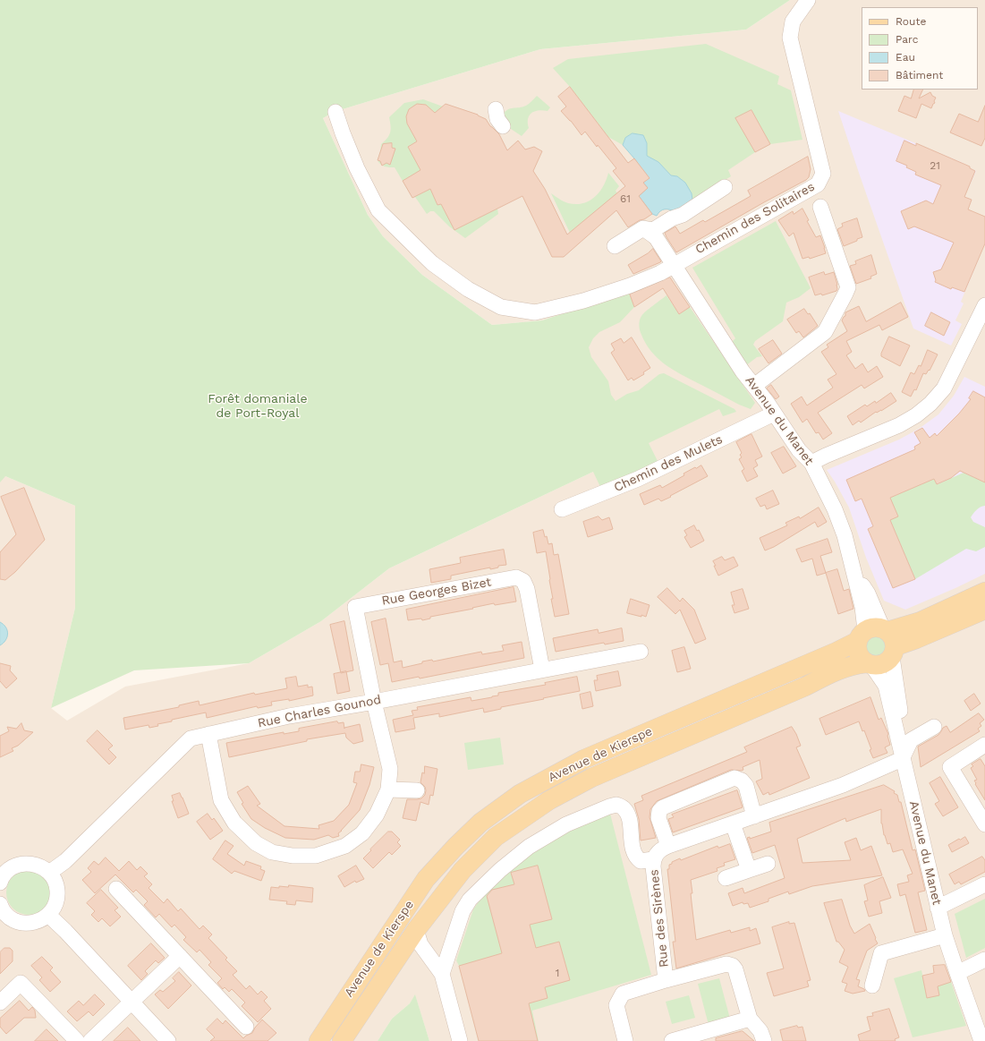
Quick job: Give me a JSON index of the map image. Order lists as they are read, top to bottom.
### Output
{
  "streets": {
    "main road": ["Avenue de Kierspe"],
    "street": [
      "Chemin des Solitaires",
      "Avenue du Manet",
      "Chemin des Mulets",
      "Rue Georges Bizet",
      "Rue Charles Gounod",
      "Rue des Sirènes"
    ]
  },
  "crossings": [
    ["Chemin des Solitaires", "Avenue du Manet"],
    ["Avenue du Manet", "Chemin des Mulets"],
    ["Avenue du Manet", "Avenue de Kierspe"],
    ["Avenue du Manet", "Rue des Sirènes"],
    ["Rue Georges Bizet", "Rue Charles Gounod"]
  ],
  "parks": ["Forêt domaniale de Port-Royal"],
  "house_numbers": ["21", "61", "1"],
  "legend": [
    "Route",
    "Parc",
    "Eau",
    "Bâtiment"
  ]
}
